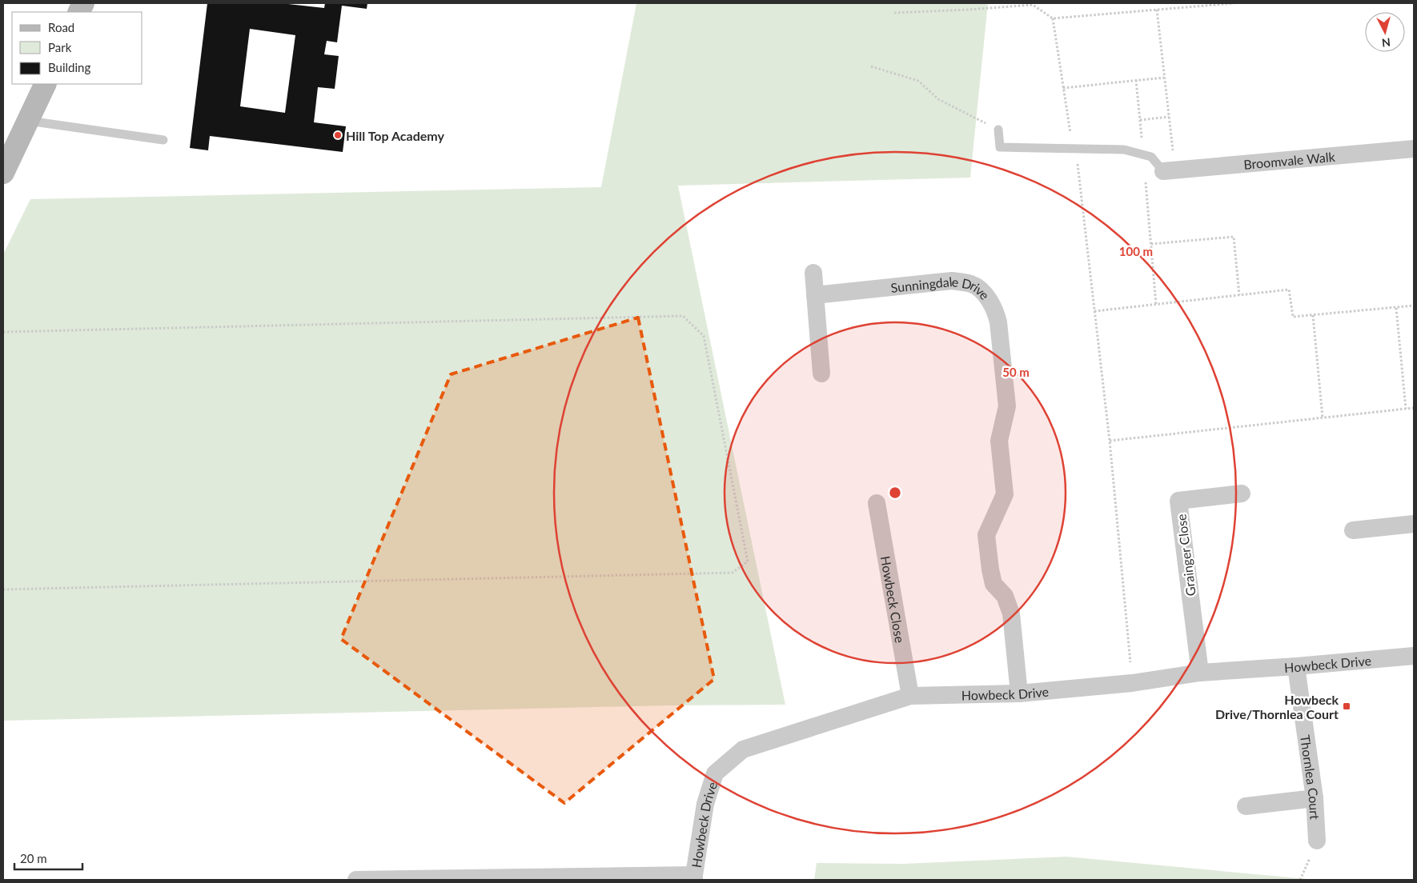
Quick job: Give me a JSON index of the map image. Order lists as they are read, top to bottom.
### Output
{
  "streets": {
    "street": [
      "Broomvale Walk",
      "Sunningdale Drive",
      "Grainger Close",
      "Howbeck Close",
      "Howbeck Drive",
      "Thornlea Court"
    ]
  },
  "crossings": [
    ["Sunningdale Drive", "Howbeck Drive"],
    ["Grainger Close", "Howbeck Drive"],
    ["Howbeck Close", "Howbeck Drive"],
    ["Howbeck Drive", "Thornlea Court"]
  ],
  "places": {
    "other": ["Hill Top Academy"],
    "transit": ["Howbeck Drive/Thornlea Court"]
  },
  "legend": ["Road", "Park", "Building"],
  "scale_bar": "20 m",
  "north": "bottom",
  "rings": ["100 m", "50 m"]
}
